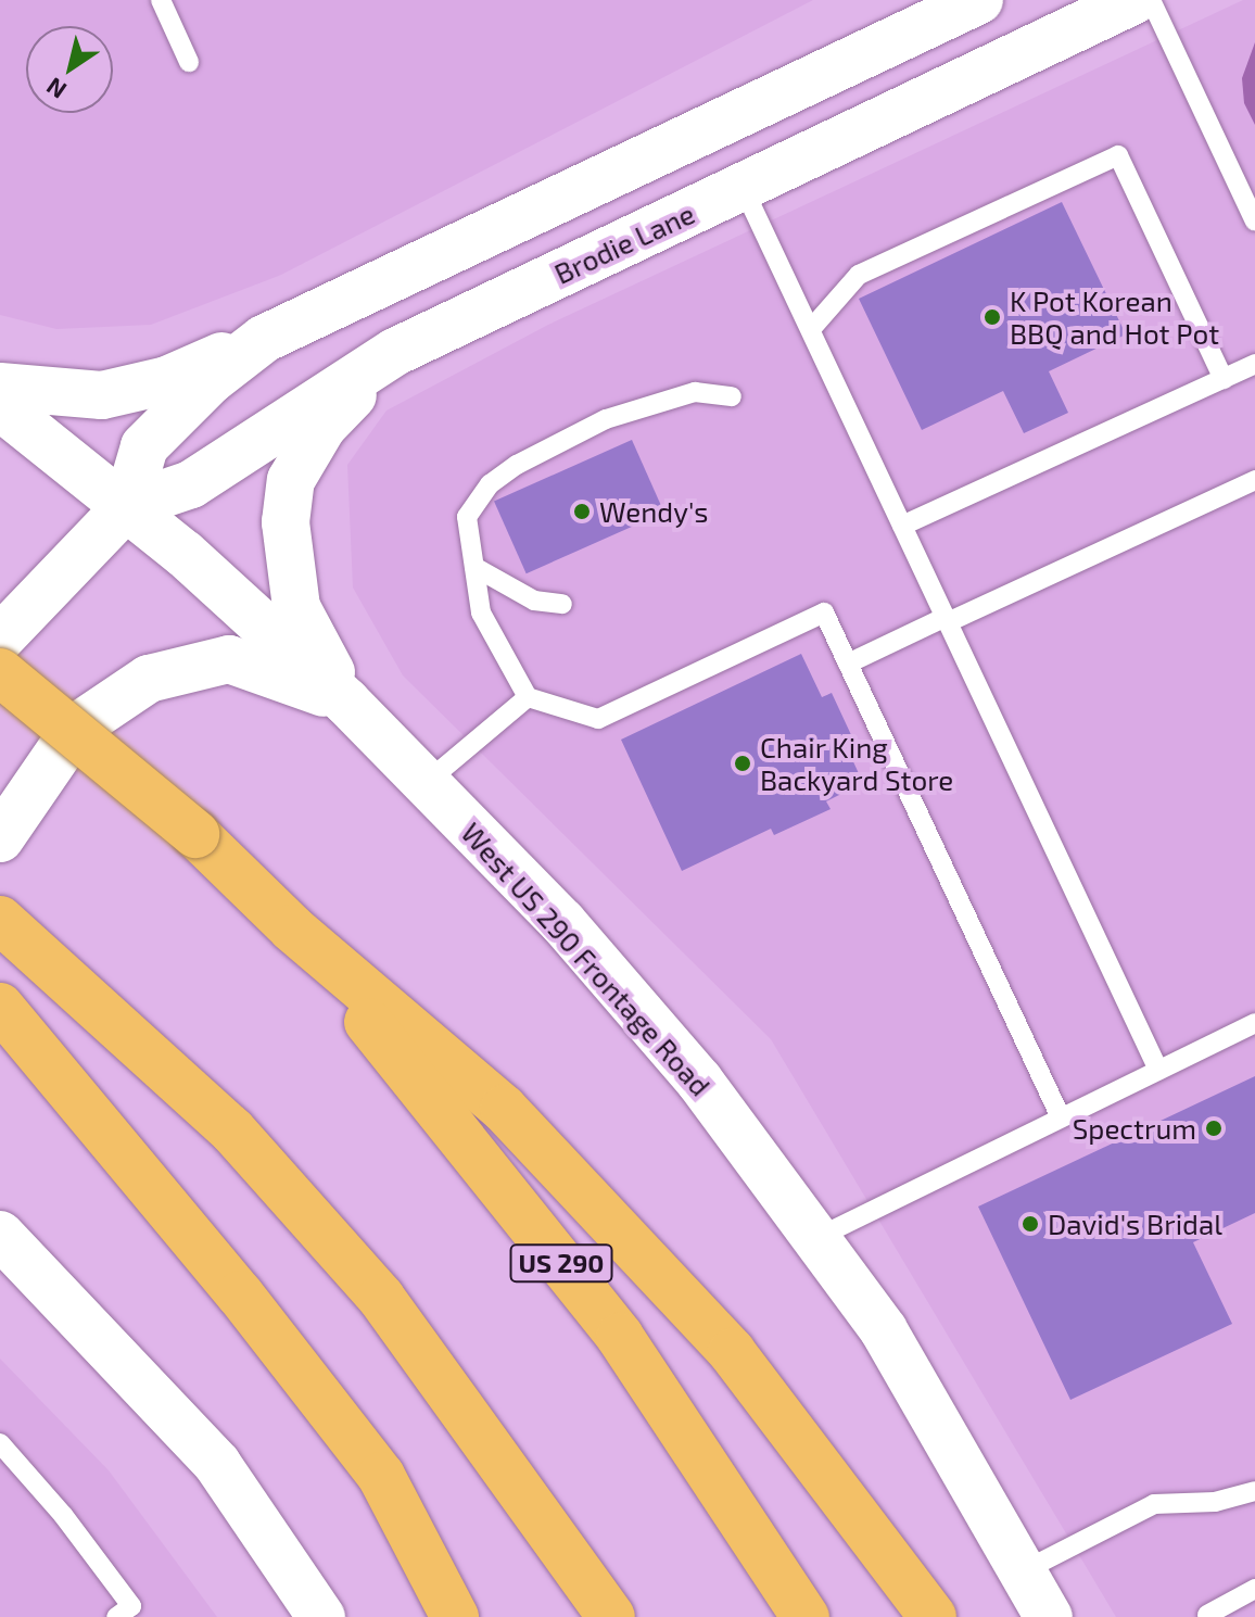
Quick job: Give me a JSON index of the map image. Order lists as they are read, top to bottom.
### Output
{
  "streets": {
    "highway": ["US 290"],
    "main road": ["Brodie Lane", "West US 290 Frontage Road"]
  },
  "crossings": [
    ["Brodie Lane", "West US 290 Frontage Road"]
  ],
  "places": [
    "K Pot Korean BBQ and Hot Pot",
    "Wendy's",
    "Chair King Backyard Store",
    "Spectrum",
    "David's Bridal"
  ],
  "north": "bottom left"
}
